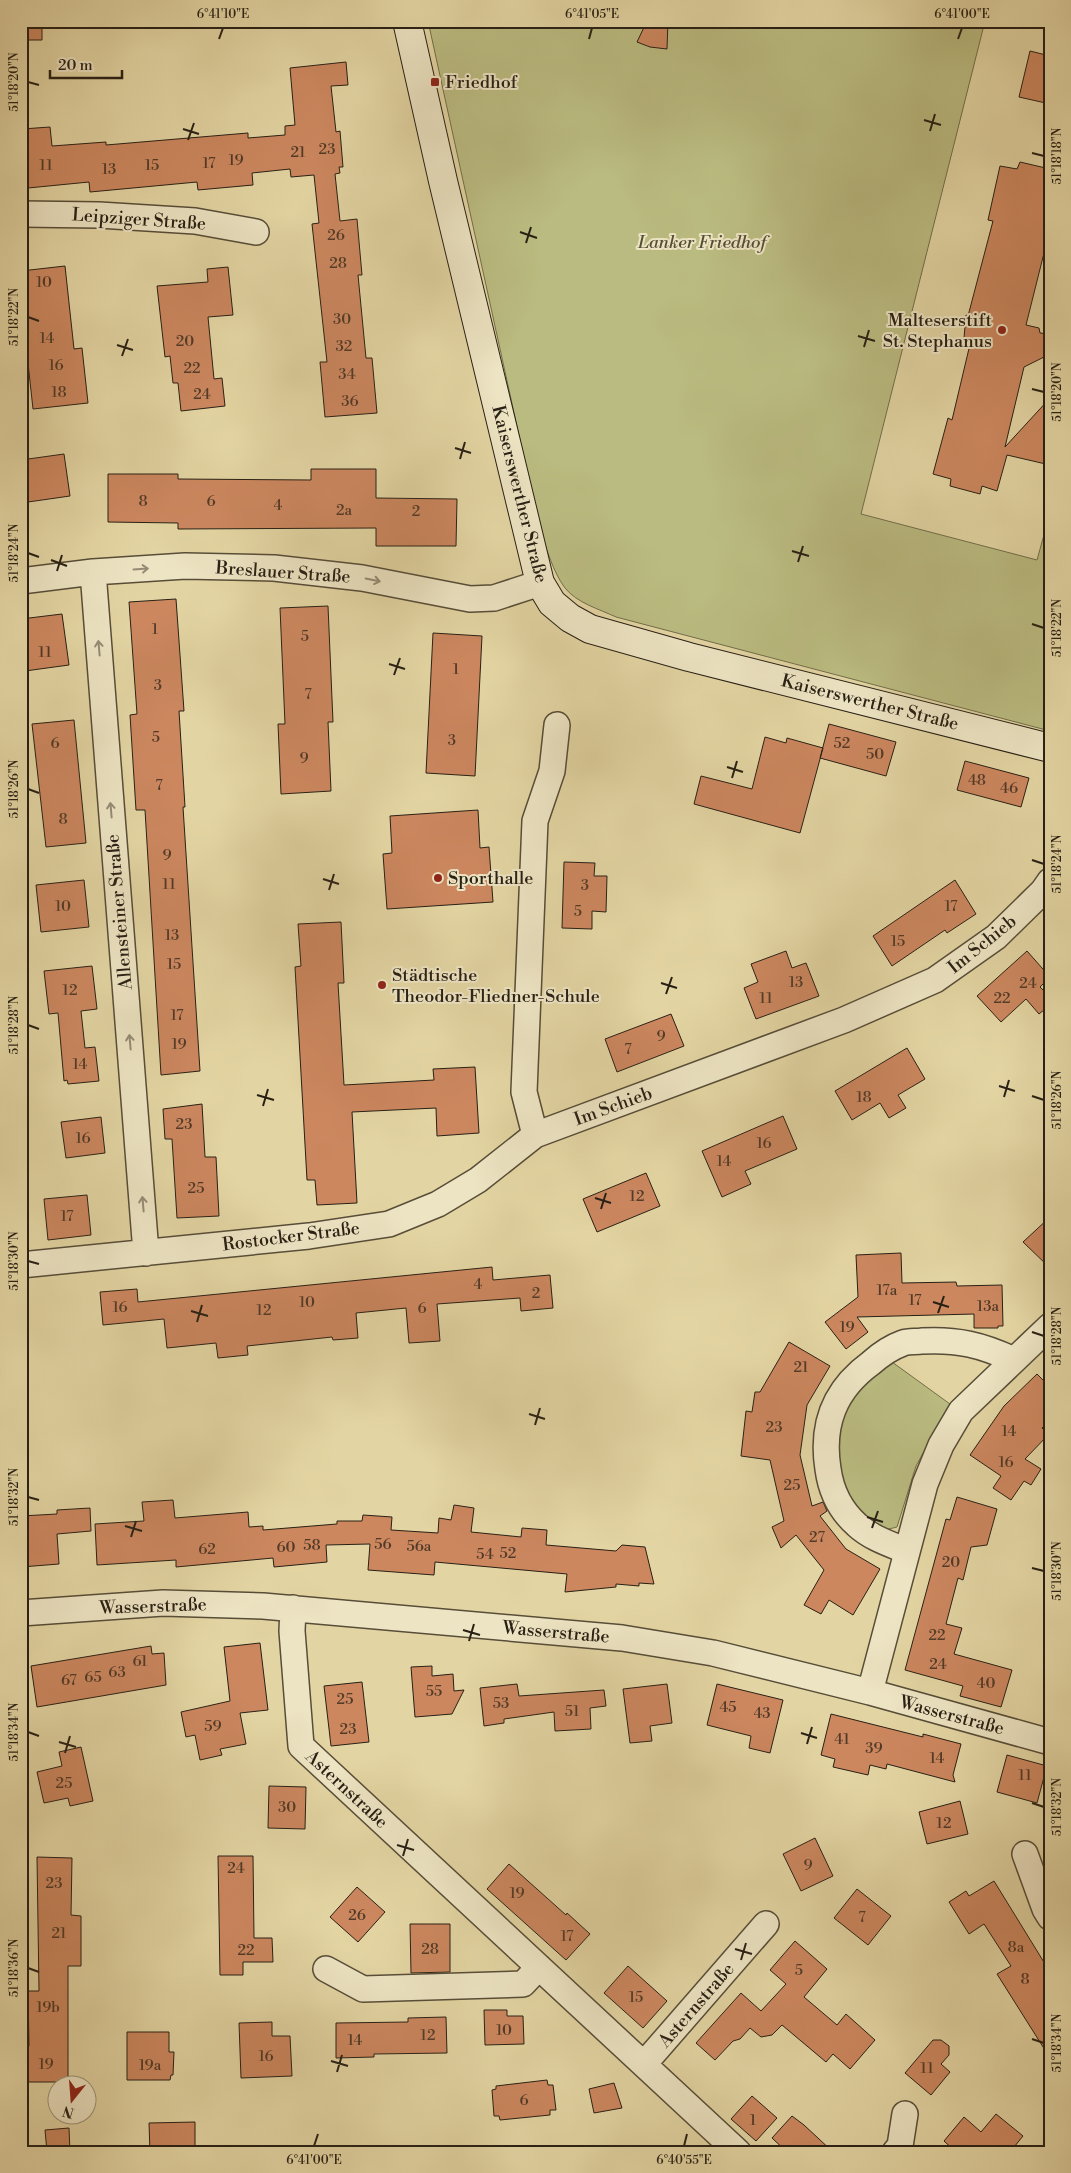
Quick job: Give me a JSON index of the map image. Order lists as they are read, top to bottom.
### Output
{
  "streets": {
    "street": [
      "Leipziger Straße",
      "Kaiserswerther Straße",
      "Breslauer Straße",
      "Allensteiner Straße",
      "Im Schieb",
      "Rostocker Straße",
      "Wasserstraße",
      "Asternstraße"
    ]
  },
  "crossings": [
    ["Kaiserswerther Straße", "Breslauer Straße"],
    ["Breslauer Straße", "Allensteiner Straße"],
    ["Allensteiner Straße", "Rostocker Straße"],
    ["Im Schieb", "Rostocker Straße"],
    ["Wasserstraße", "Asternstraße"]
  ],
  "one_way": ["Breslauer Straße", "Allensteiner Straße"],
  "parks": ["Lanker Friedhof"],
  "places": {
    "transit": ["Friedhof"],
    "other": ["Malteserstift St. Stephanus", "Sporthalle", "Städtische Theodor-Fliedner-Schule"]
  },
  "house_numbers": [
    "23",
    "21",
    "19",
    "17",
    "11",
    "15",
    "13",
    "26",
    "28",
    "10",
    "30",
    "14",
    "20",
    "32",
    "16",
    "22",
    "34",
    "18",
    "24",
    "36",
    "8",
    "6",
    "4",
    "2a",
    "2",
    "1",
    "5",
    "11",
    "1",
    "3",
    "7",
    "5",
    "3",
    "6",
    "52",
    "50",
    "9",
    "48",
    "7",
    "46",
    "8",
    "9",
    "11",
    "3",
    "10",
    "17",
    "5",
    "13",
    "15",
    "15",
    "13",
    "24",
    "12",
    "11",
    "22",
    "17",
    "9",
    "19",
    "7",
    "14",
    "18",
    "23",
    "16",
    "16",
    "14",
    "25",
    "12",
    "17",
    "4",
    "17a",
    "2",
    "17",
    "10",
    "13a",
    "16",
    "6",
    "12",
    "19",
    "21",
    "23",
    "14",
    "16",
    "25",
    "27",
    "56",
    "58",
    "56a",
    "60",
    "62",
    "52",
    "54",
    "20",
    "22",
    "61",
    "24",
    "63",
    "65",
    "67",
    "40",
    "55",
    "25",
    "53",
    "45",
    "51",
    "43",
    "59",
    "23",
    "41",
    "39",
    "14",
    "11",
    "25",
    "30",
    "12",
    "9",
    "24",
    "23",
    "19",
    "26",
    "7",
    "21",
    "17",
    "8a",
    "28",
    "22",
    "5",
    "8",
    "15",
    "19b",
    "10",
    "12",
    "14",
    "16",
    "19",
    "19a",
    "11",
    "6",
    "1"
  ],
  "scale_bar": "20 m",
  "north": "bottom",
  "coordinates": [
    "6°41'10\"E",
    "6°41'05\"E",
    "6°41'00\"E",
    "51°18'20\"N",
    "51°18'18\"N",
    "51°18'22\"N",
    "51°18'24\"N",
    "51°18'26\"N",
    "51°18'28\"N",
    "51°18'30\"N",
    "51°18'32\"N",
    "51°18'34\"N",
    "51°18'36\"N",
    "6°40'55\"E"
  ]
}
